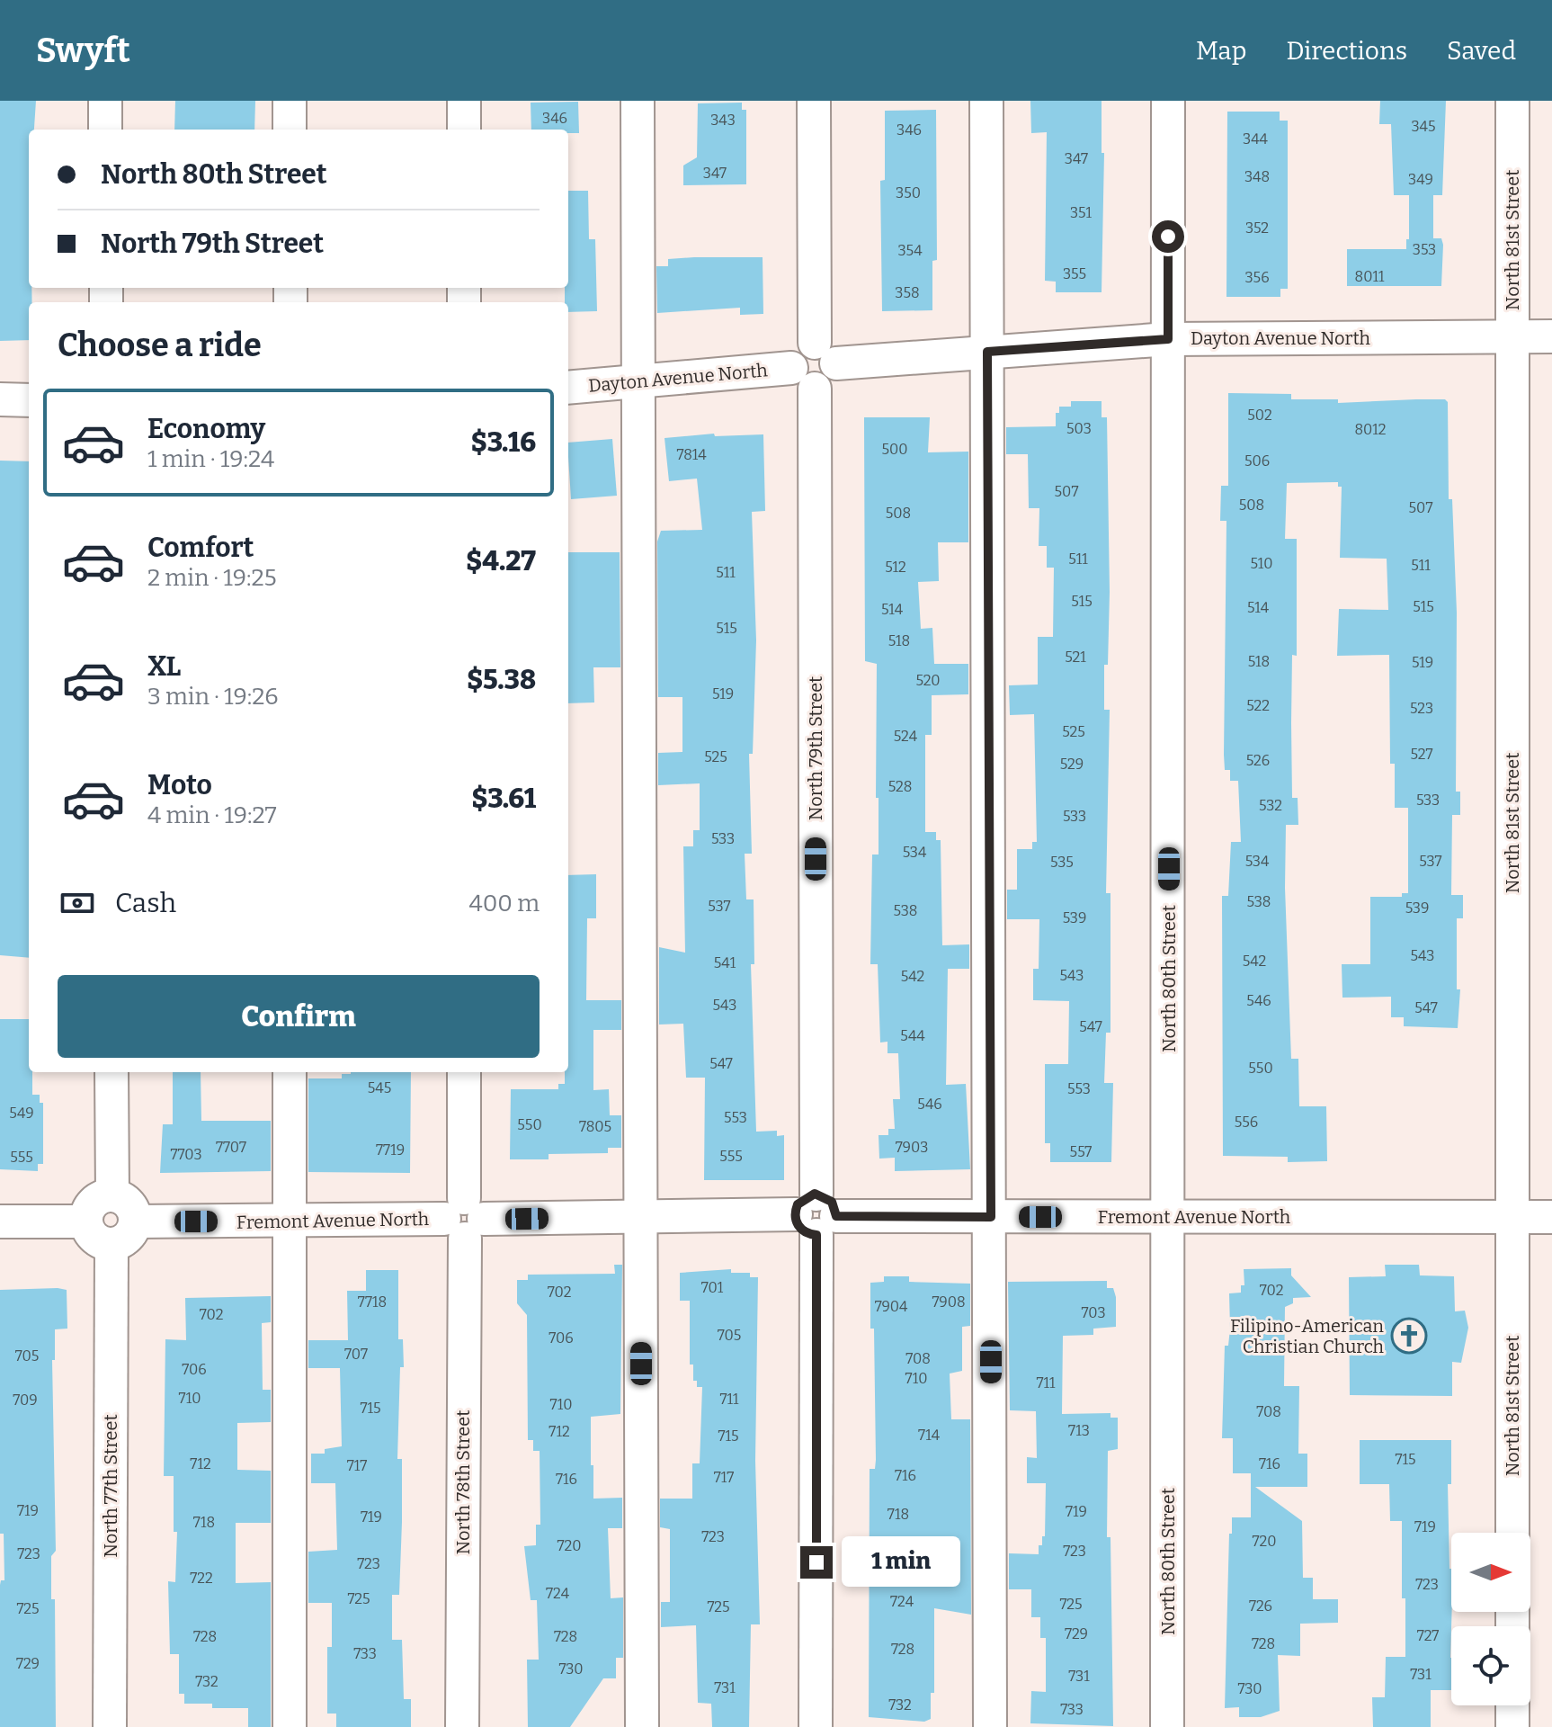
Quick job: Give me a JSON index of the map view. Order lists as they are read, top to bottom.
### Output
{
  "streets": {
    "street": [
      "North 81st Street",
      "Dayton Avenue North",
      "North 79th Street",
      "North 80th Street",
      "Fremont Avenue North",
      "North 78th Street",
      "North 77th Street"
    ]
  },
  "crossings": [
    ["North 81st Street", "Dayton Avenue North"],
    ["North 81st Street", "Fremont Avenue North"],
    ["Dayton Avenue North", "North 79th Street"],
    ["Dayton Avenue North", "North 80th Street"],
    ["North 79th Street", "Fremont Avenue North"],
    ["North 80th Street", "Fremont Avenue North"],
    ["Fremont Avenue North", "North 78th Street"],
    ["Fremont Avenue North", "North 77th Street"]
  ],
  "places": {
    "church": ["Filipino-American Christian Church"]
  },
  "house_numbers": [
    "346",
    "343",
    "345",
    "346",
    "344",
    "347",
    "347",
    "348",
    "349",
    "350",
    "351",
    "352",
    "353",
    "354",
    "355",
    "8011",
    "356",
    "358",
    "502",
    "503",
    "8012",
    "500",
    "7814",
    "506",
    "507",
    "508",
    "507",
    "508",
    "511",
    "510",
    "511",
    "512",
    "511",
    "515",
    "515",
    "514",
    "514",
    "515",
    "518",
    "521",
    "518",
    "519",
    "520",
    "519",
    "522",
    "523",
    "525",
    "524",
    "527",
    "525",
    "526",
    "529",
    "528",
    "533",
    "532",
    "533",
    "533",
    "534",
    "534",
    "537",
    "535",
    "538",
    "537",
    "539",
    "538",
    "539",
    "543",
    "542",
    "541",
    "543",
    "542",
    "546",
    "543",
    "547",
    "547",
    "544",
    "547",
    "550",
    "545",
    "553",
    "546",
    "549",
    "553",
    "556",
    "550",
    "7805",
    "7707",
    "7903",
    "7719",
    "557",
    "7703",
    "555",
    "555",
    "701",
    "702",
    "702",
    "7718",
    "7908",
    "7904",
    "703",
    "702",
    "705",
    "706",
    "707",
    "705",
    "708",
    "706",
    "710",
    "711",
    "710",
    "711",
    "709",
    "710",
    "715",
    "708",
    "713",
    "712",
    "714",
    "715",
    "715",
    "712",
    "716",
    "717",
    "716",
    "717",
    "716",
    "719",
    "719",
    "718",
    "719",
    "718",
    "719",
    "723",
    "720",
    "720",
    "723",
    "723",
    "723",
    "722",
    "723",
    "724",
    "725",
    "724",
    "725",
    "726",
    "725",
    "725",
    "729",
    "727",
    "728",
    "728",
    "728",
    "728",
    "733",
    "729",
    "730",
    "731",
    "731",
    "732",
    "731",
    "730",
    "732",
    "733"
  ],
  "north": "right",
  "page": {
    "header": "Swyft",
    "nav": ["Map", "Directions", "Saved"],
    "banner": ["North 80th Street", "North 79th Street"],
    "heading": "Choose a ride",
    "list": [
      {
        "name": "Economy",
        "note": "1 min · 19:24",
        "value": "$3.16"
      },
      {
        "name": "Comfort",
        "note": "2 min · 19:25",
        "value": "$4.27"
      },
      {
        "name": "XL",
        "note": "3 min · 19:26",
        "value": "$5.38"
      },
      {
        "name": "Moto",
        "note": "4 min · 19:27",
        "value": "$3.61"
      }
    ],
    "pay": ["Cash", "400 m"],
    "buttons": "Confirm",
    "bubble": "1 min"
  }
}
